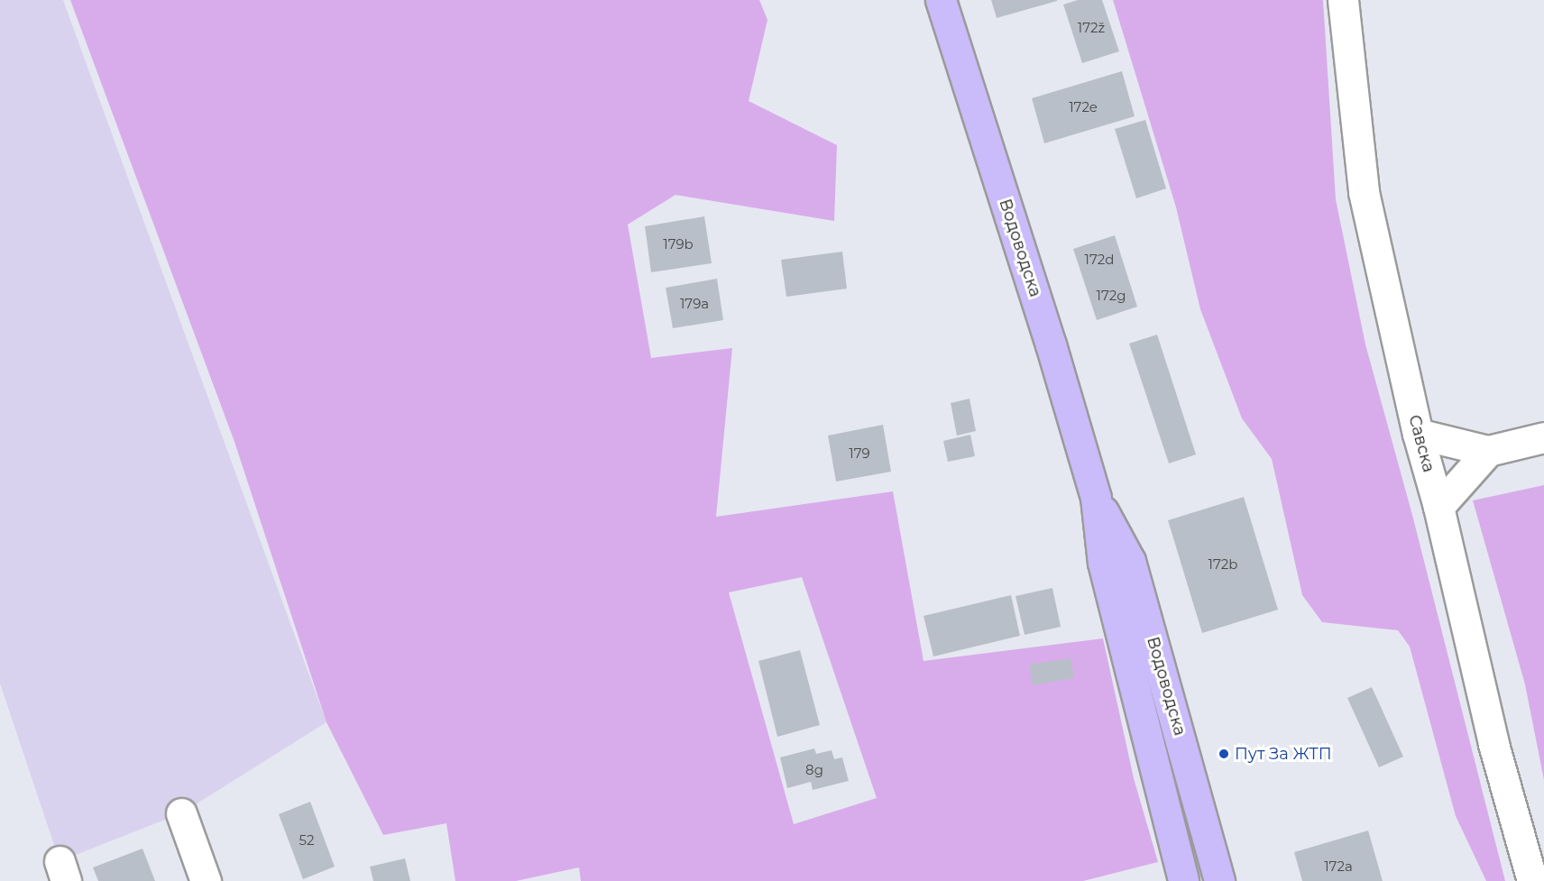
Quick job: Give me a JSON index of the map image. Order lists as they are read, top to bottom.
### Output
{
  "streets": {
    "main road": ["Водоводска"],
    "street": ["Савска"]
  },
  "places": ["Пут За ЖТП"],
  "house_numbers": [
    "172ž",
    "172e",
    "179b",
    "172d",
    "172g",
    "179a",
    "179",
    "172b",
    "8g",
    "52",
    "172a"
  ]
}
